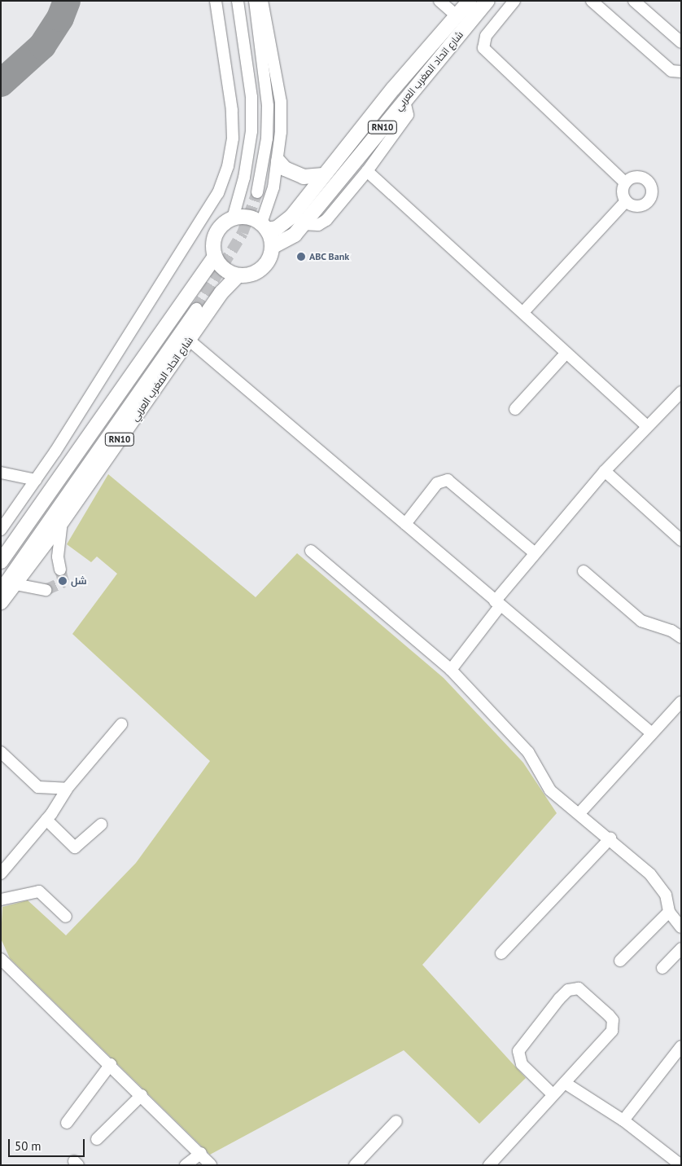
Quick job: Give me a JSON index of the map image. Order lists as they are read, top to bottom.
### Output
{
  "streets": {
    "main road": ["شارع اتحاد المغرب العربي", "RN10"]
  },
  "crossings": [
    ["شارع اتحاد المغرب العربي", "RN10"]
  ],
  "places": ["ABC Bank", "شل"],
  "scale_bar": "50 m"
}
